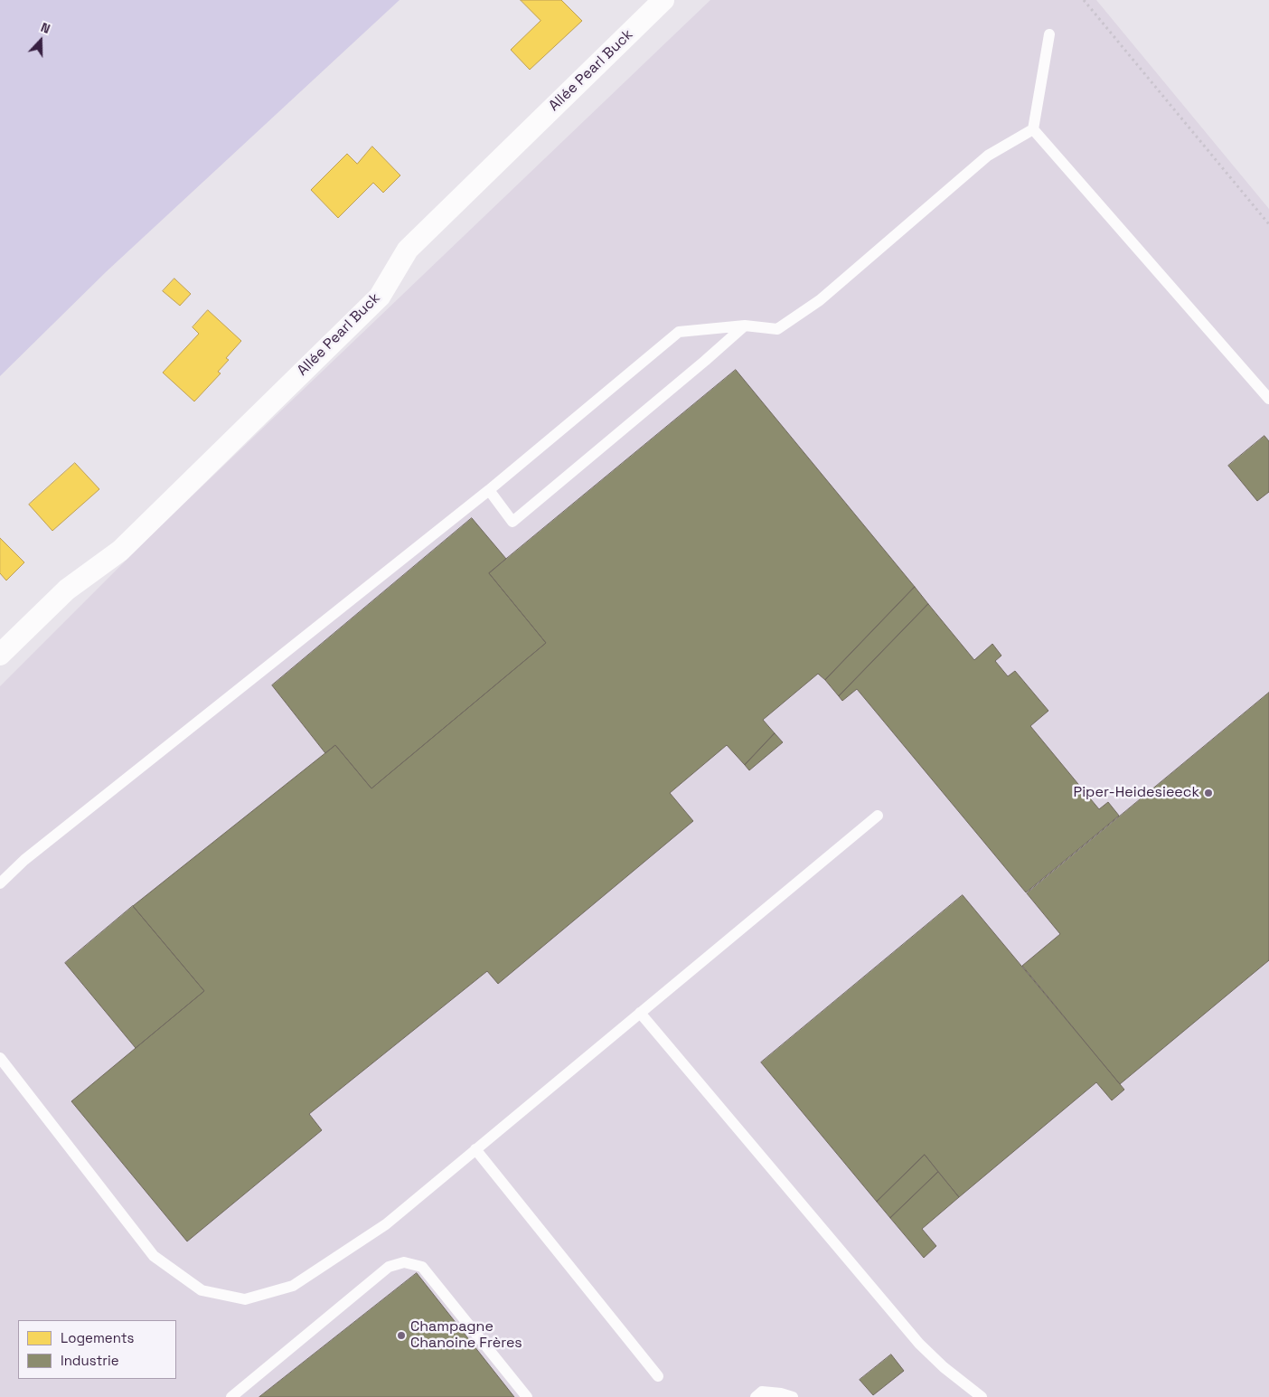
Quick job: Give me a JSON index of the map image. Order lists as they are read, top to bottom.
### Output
{
  "streets": {
    "street": ["Allée Pearl Buck"]
  },
  "places": ["Piper-Heidesieeck", "Champagne Chanoine Frères"],
  "legend": ["Logements", "Industrie"],
  "north": "top"
}
